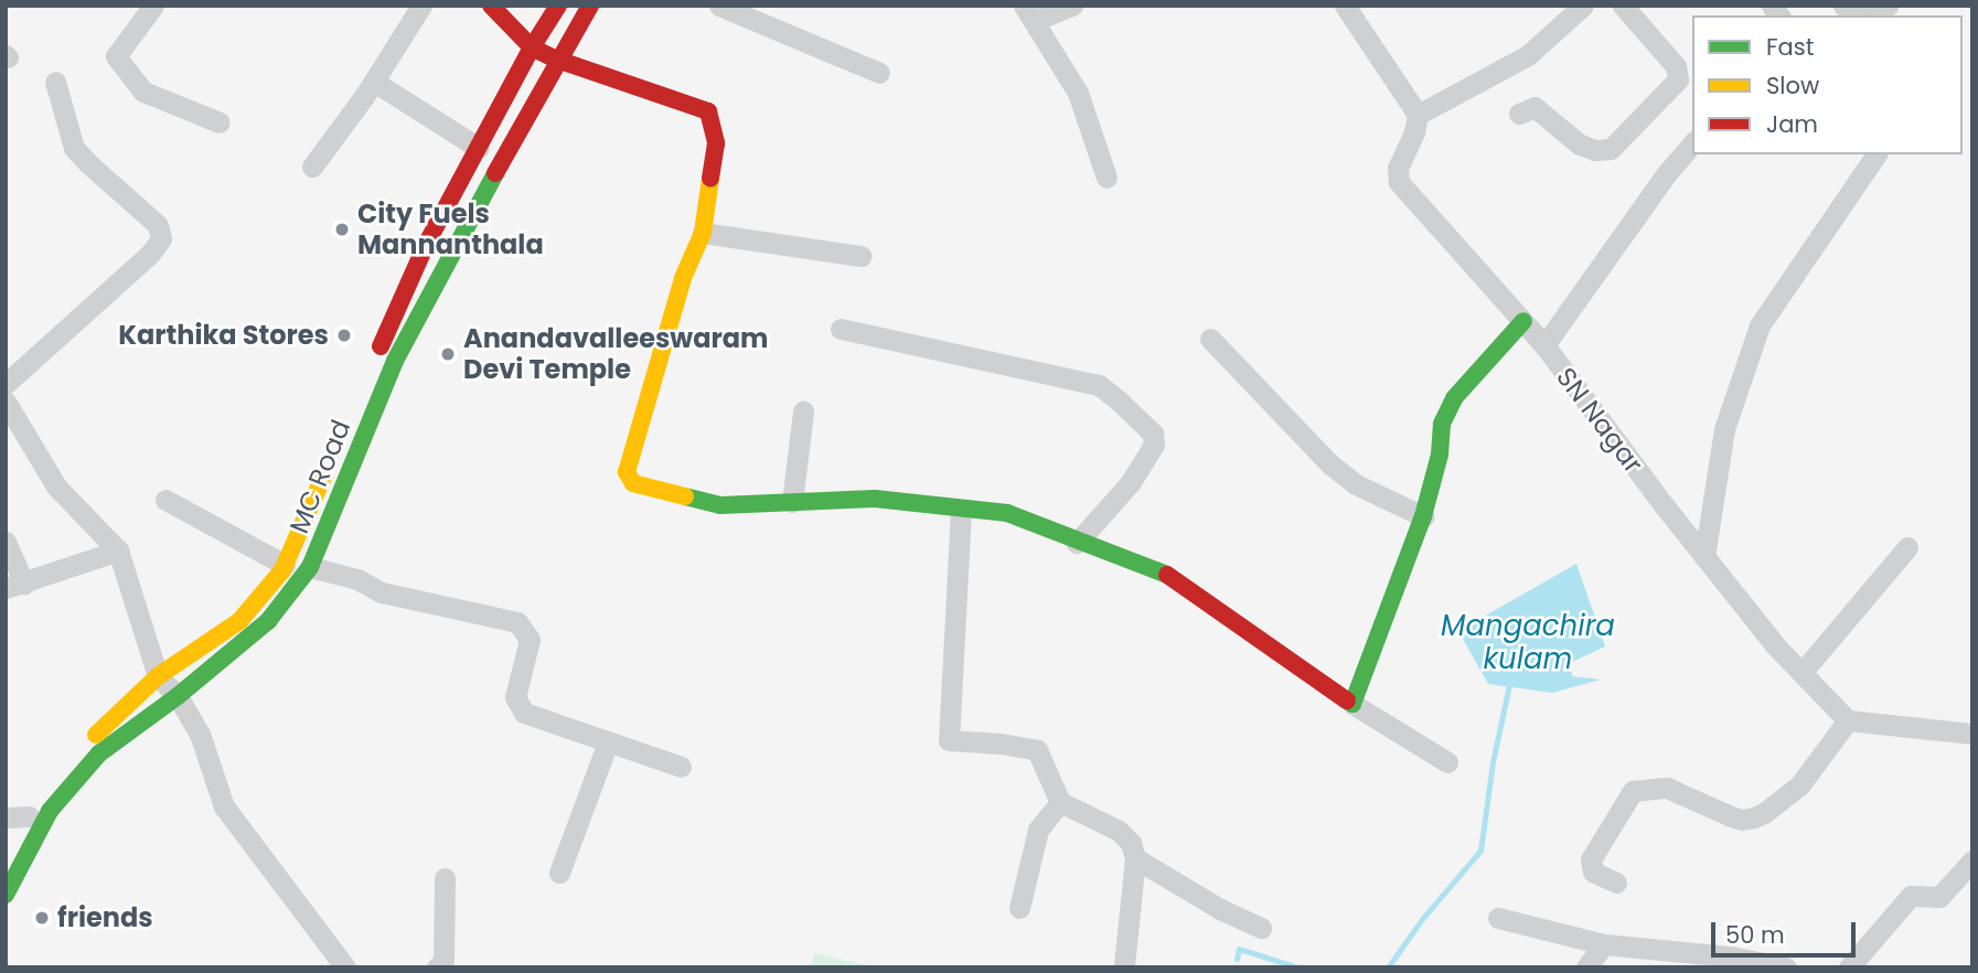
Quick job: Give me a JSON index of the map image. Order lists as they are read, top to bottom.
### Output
{
  "streets": {
    "main road": ["MC Road"],
    "street": ["SN Nagar"]
  },
  "water": ["Mangachira kulam"],
  "places": [
    "City Fuels Mannanthala",
    "Karthika Stores",
    "Anandavalleeswaram Devi Temple",
    "friends"
  ],
  "legend": ["Fast", "Slow", "Jam"],
  "scale_bar": "50 m"
}
